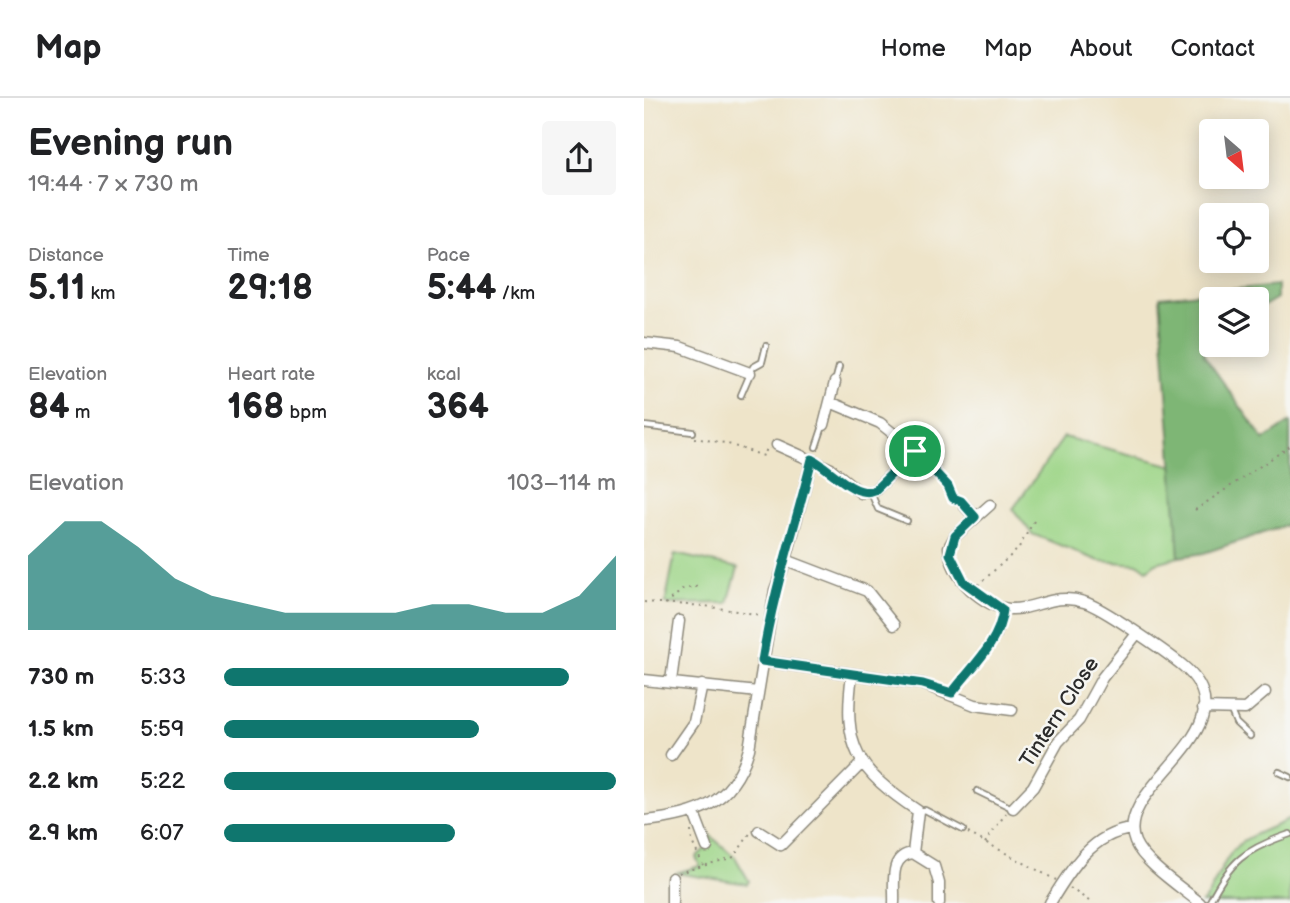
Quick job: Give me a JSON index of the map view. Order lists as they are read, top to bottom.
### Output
{
  "streets": {
    "street": ["Tintern Close"]
  },
  "north": "bottom right",
  "page": {
    "header": "Map",
    "nav": [
      "Home",
      "Map",
      "About",
      "Contact"
    ],
    "heading": ["Evening run", "19:44 · 7 × 730 m"],
    "stats": [
      ["Distance", "5.11 km"],
      ["Time", "29:18"],
      ["Pace", "5:44 /km"],
      ["Elevation", "84 m"],
      ["Heart rate", "168 bpm"],
      ["kcal", "364"]
    ],
    "chart": ["Elevation", "103–114 m"],
    "list": [
      {
        "name": "730 m",
        "note": "5:33"
      },
      {
        "name": "1.5 km",
        "note": "5:59"
      },
      {
        "name": "2.2 km",
        "note": "5:22"
      },
      {
        "name": "2.9 km",
        "note": "6:07"
      }
    ]
  }
}
